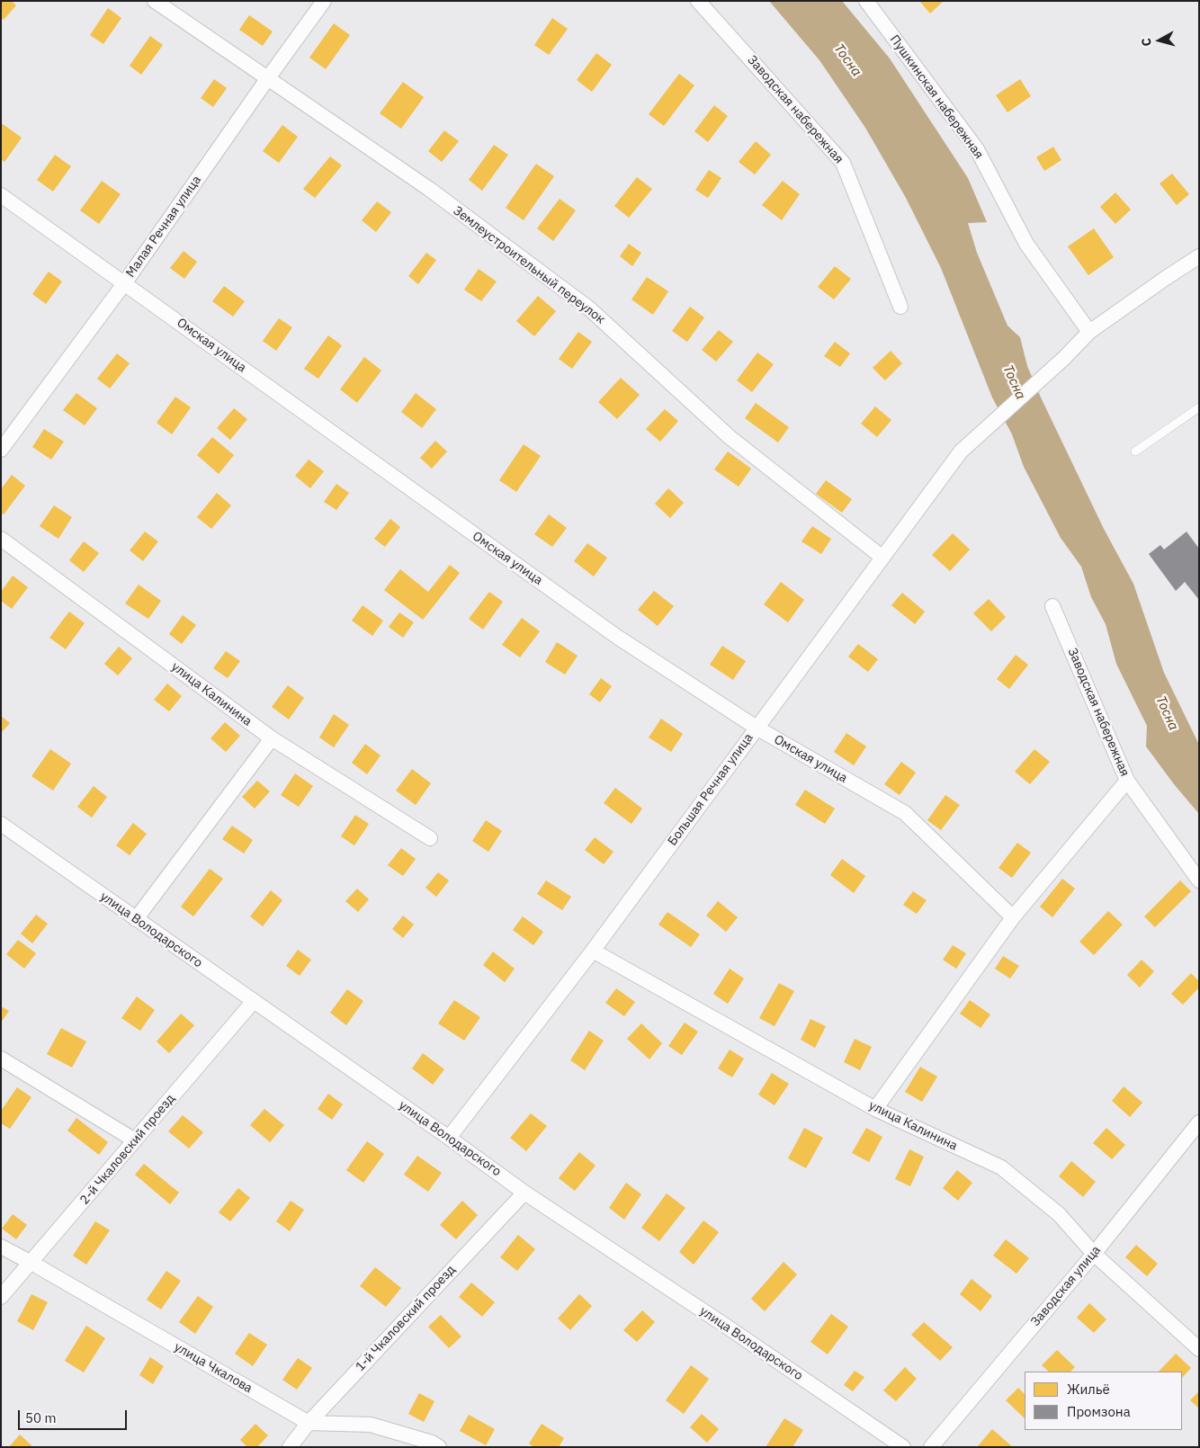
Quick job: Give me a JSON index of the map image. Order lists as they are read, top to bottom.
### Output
{
  "streets": {
    "street": [
      "Пушкинская набережная",
      "Заводская набережная",
      "Малая Речная улица",
      "Землеустроительный переулок",
      "Омская улица",
      "улица Калинина",
      "Большая Речная улица",
      "улица Володарского",
      "2-й Чкаловский проезд",
      "Заводская улица",
      "1-й Чкаловский проезд",
      "улица Чкалова"
    ]
  },
  "crossings": [
    ["Пушкинская набережная", "Большая Речная улица"],
    ["Малая Речная улица", "Землеустроительный переулок"],
    ["Малая Речная улица", "Омская улица"],
    ["Землеустроительный переулок", "Большая Речная улица"],
    ["Омская улица", "Большая Речная улица"],
    ["улица Калинина", "Большая Речная улица"],
    ["улица Калинина", "Заводская улица"],
    ["Большая Речная улица", "улица Володарского"],
    ["улица Володарского", "2-й Чкаловский проезд"],
    ["улица Володарского", "1-й Чкаловский проезд"],
    ["2-й Чкаловский проезд", "улица Чкалова"],
    ["1-й Чкаловский проезд", "улица Чкалова"]
  ],
  "water": ["Тосна"],
  "legend": ["Жильё", "Промзона"],
  "scale_bar": "50 m",
  "north": "left"
}
